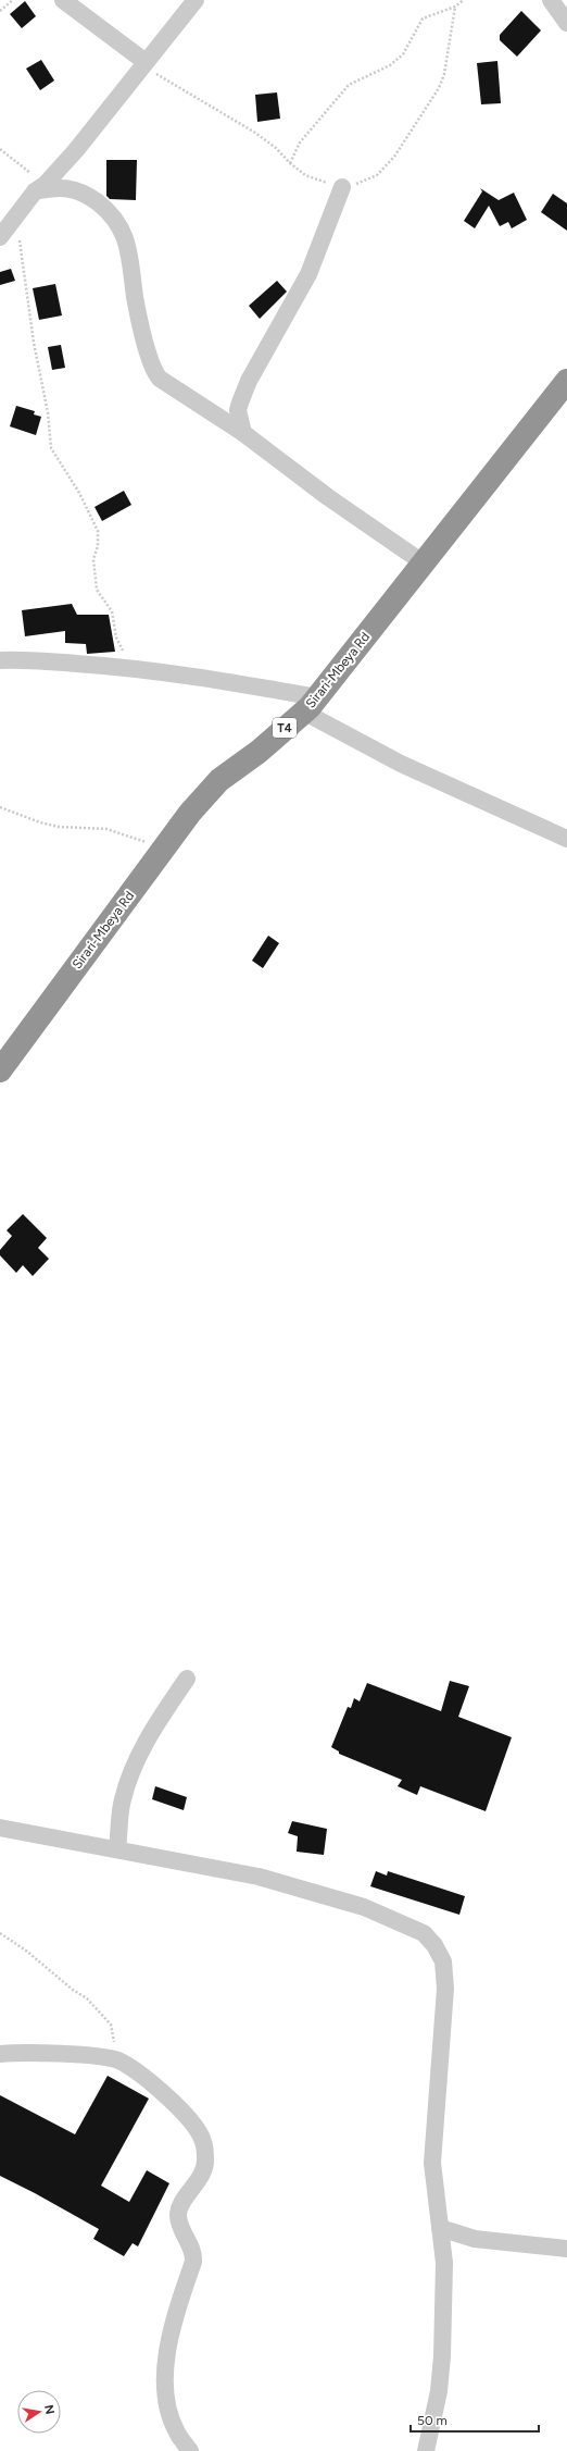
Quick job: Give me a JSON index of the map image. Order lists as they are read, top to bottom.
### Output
{
  "streets": {
    "highway": ["Sirari-Mbeya Rd", "T4"]
  },
  "scale_bar": "50 m",
  "north": "right"
}
